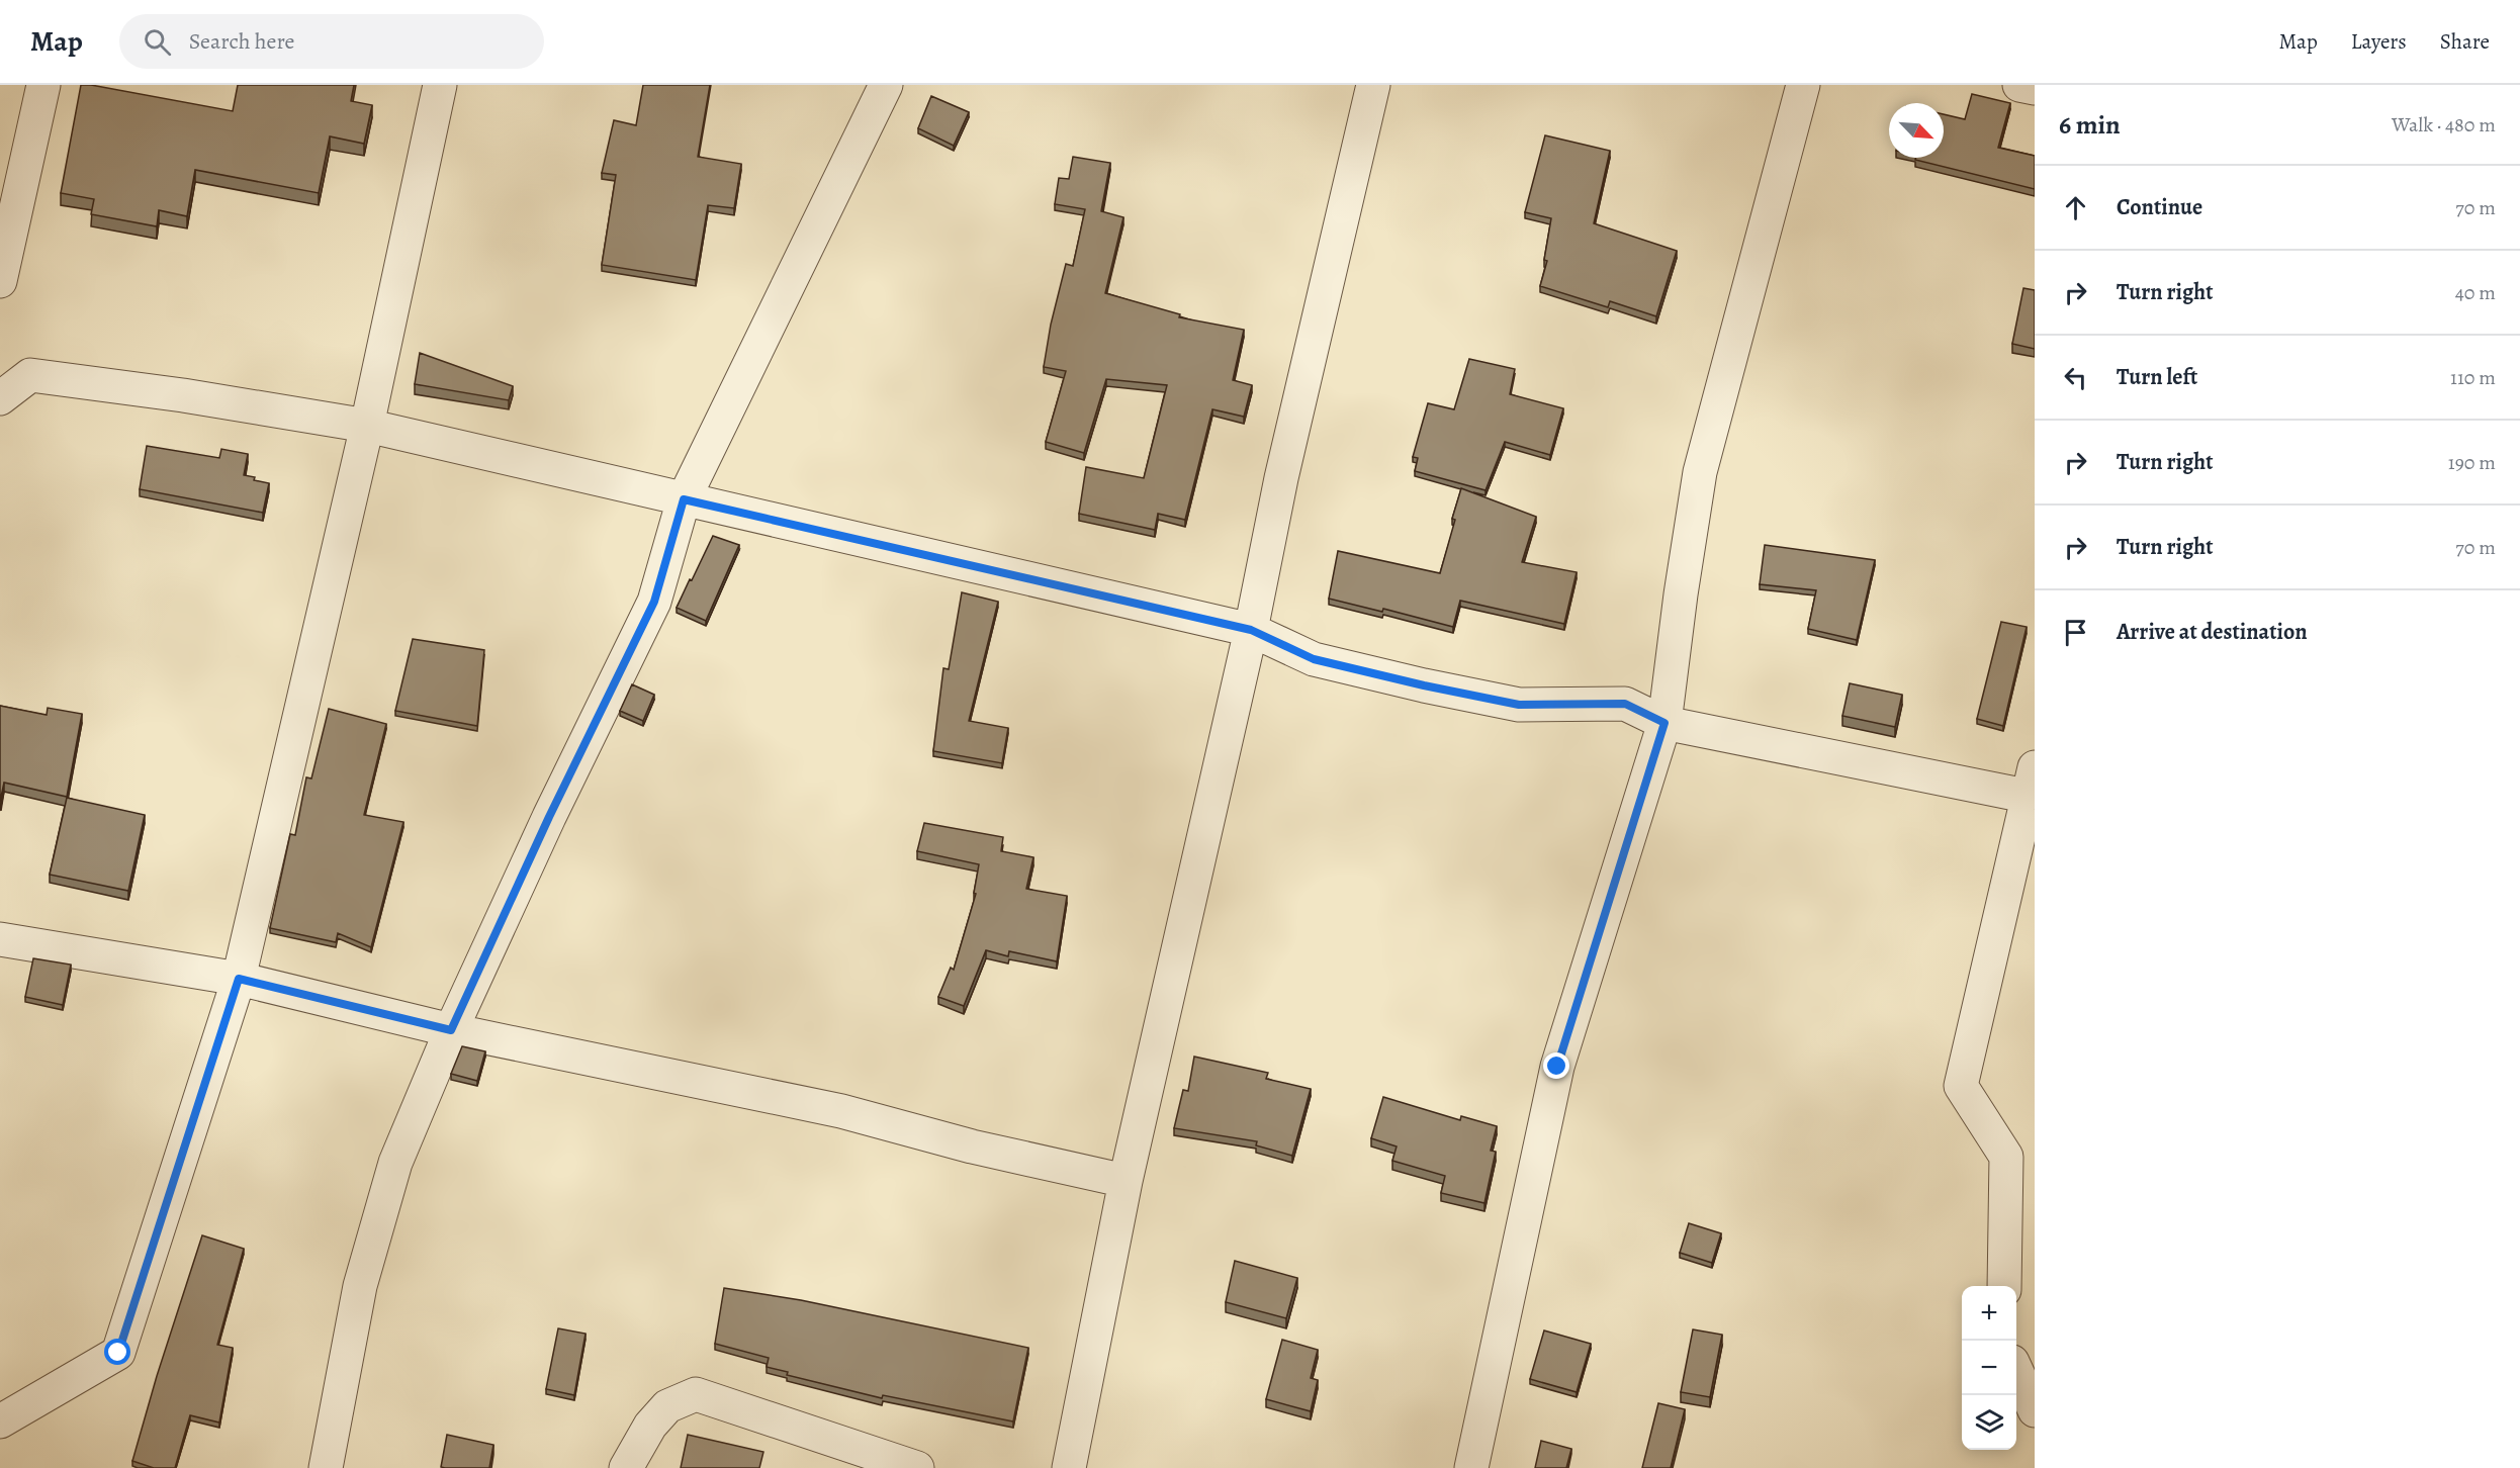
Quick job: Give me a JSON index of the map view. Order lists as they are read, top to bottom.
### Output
{
  "north": "bottom right",
  "page": {
    "header": "Map",
    "search": "Search here",
    "nav": ["Map", "Layers", "Share"],
    "heading": ["6 min", "Walk · 480 m"],
    "list": [
      ["Continue", "70 m"],
      ["Turn right", "40 m"],
      ["Turn left", "110 m"],
      ["Turn right", "190 m"],
      ["Turn right", "70 m"],
      "Arrive at destination"
    ],
    "map_buttons": ["+", "−"]
  }
}
